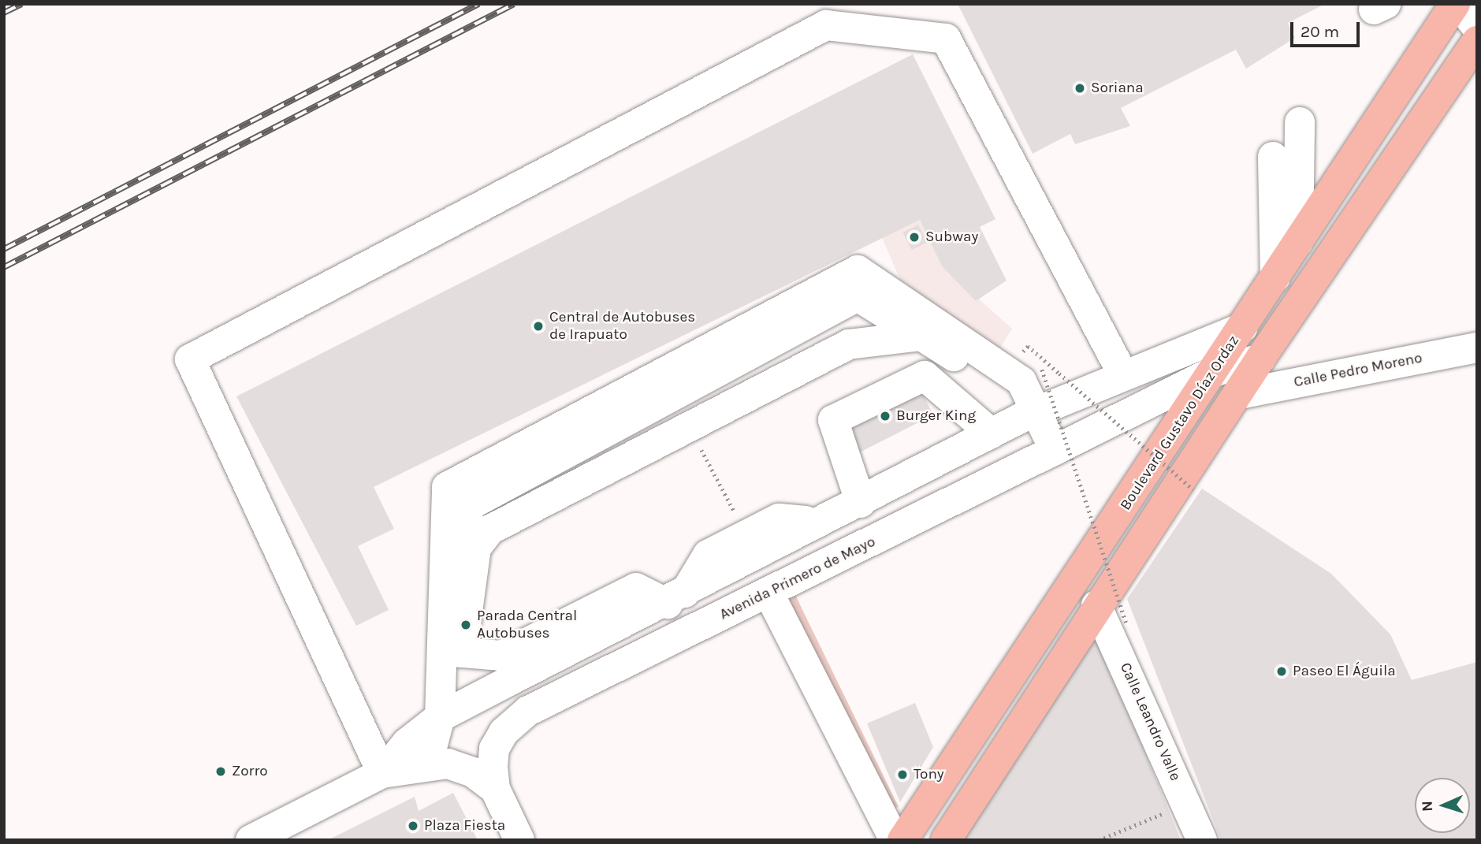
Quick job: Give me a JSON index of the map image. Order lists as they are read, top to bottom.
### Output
{
  "streets": {
    "main road": ["Boulevard Gustavo Díaz Ordaz"],
    "street": ["Calle Pedro Moreno", "Avenida Primero de Mayo", "Calle Leandro Valle"]
  },
  "crossings": [
    ["Calle Pedro Moreno", "Boulevard Gustavo Díaz Ordaz"],
    ["Boulevard Gustavo Díaz Ordaz", "Avenida Primero de Mayo"],
    ["Boulevard Gustavo Díaz Ordaz", "Calle Leandro Valle"]
  ],
  "places": [
    "Soriana",
    "Subway",
    "Central de Autobuses de Irapuato",
    "Burger King",
    "Parada Central Autobuses",
    "Paseo El Águila",
    "Zorro",
    "Tony",
    "Plaza Fiesta"
  ],
  "scale_bar": "20 m",
  "north": "left"
}
